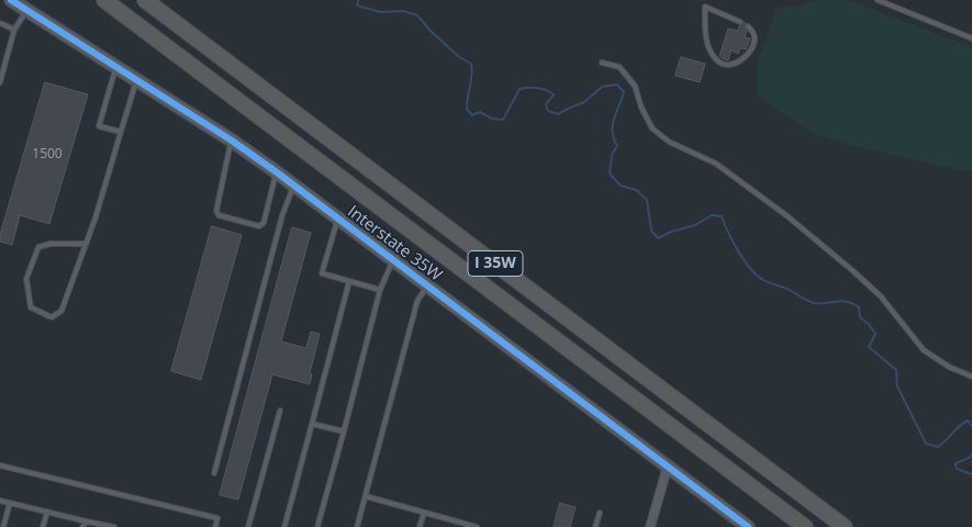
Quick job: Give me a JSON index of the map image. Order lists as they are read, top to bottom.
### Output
{
  "streets": {
    "highway": ["I 35W"],
    "street": ["Interstate 35W"]
  },
  "house_numbers": ["1500"]
}
